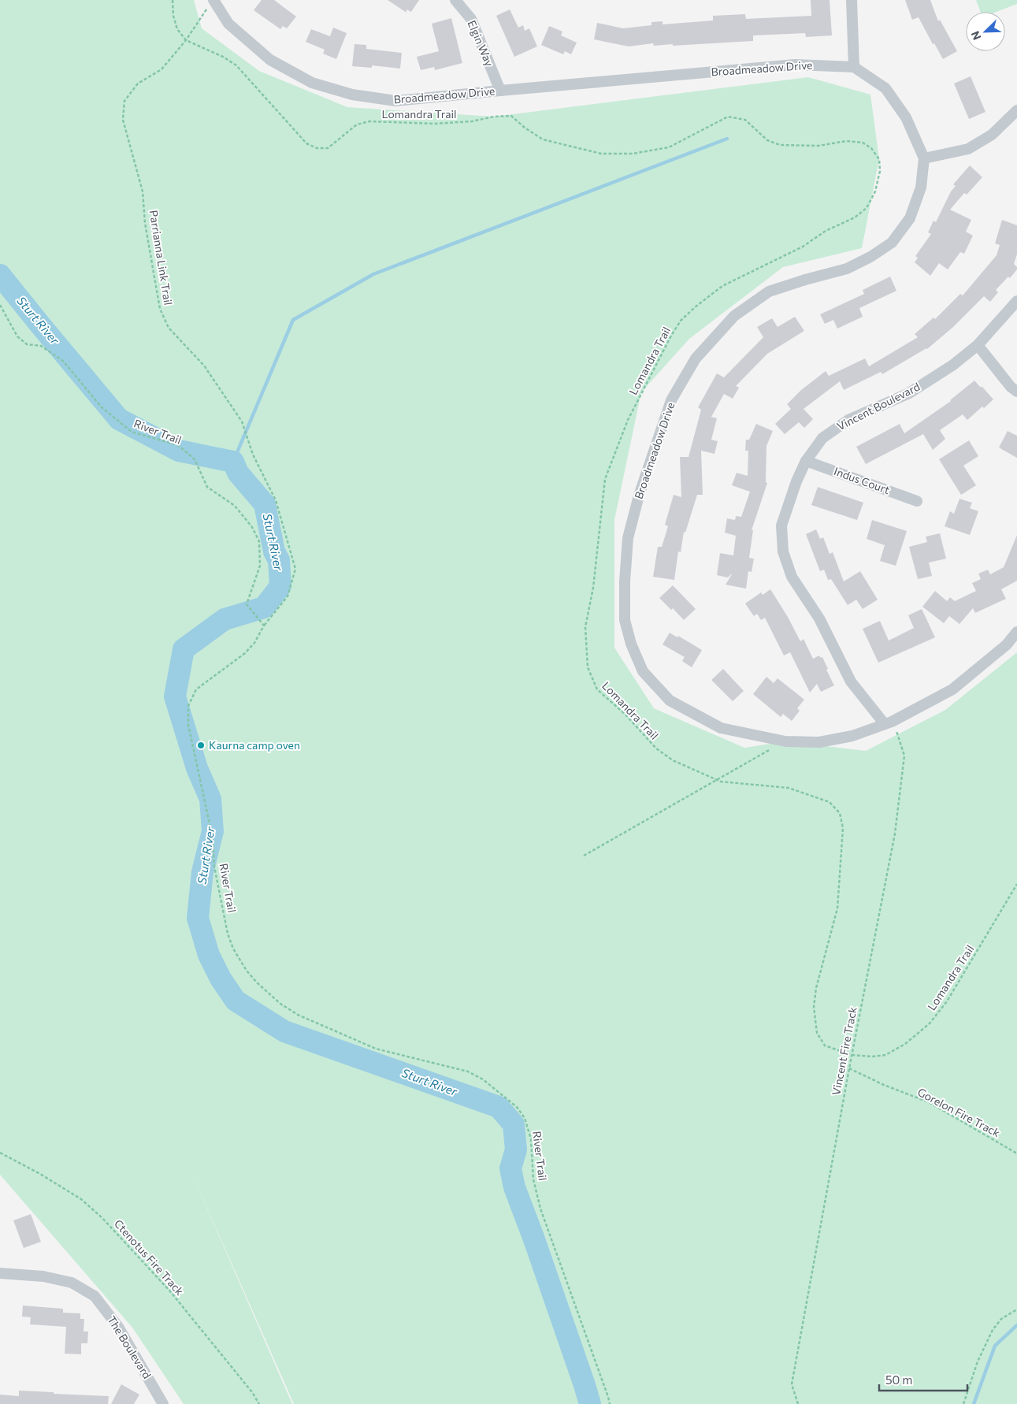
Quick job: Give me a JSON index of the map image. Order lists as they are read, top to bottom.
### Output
{
  "streets": {
    "street": [
      "Elgin Way",
      "Broadmeadow Drive",
      "Vincent Boulevard",
      "Indus Court",
      "The Boulevard"
    ],
    "path": [
      "Lomandra Trail",
      "Parrianna Link Trail",
      "River Trail",
      "Vincent Fire Track",
      "Gorelon Fire Track",
      "Ctenotus Fire Track"
    ]
  },
  "crossings": [
    ["Elgin Way", "Broadmeadow Drive"],
    ["Broadmeadow Drive", "Parrianna Link Trail"],
    ["Broadmeadow Drive", "Vincent Boulevard"],
    ["Broadmeadow Drive", "Vincent Fire Track"],
    ["Lomandra Trail", "Parrianna Link Trail"],
    ["Lomandra Trail", "Vincent Fire Track"],
    ["Parrianna Link Trail", "River Trail"],
    ["Vincent Boulevard", "Indus Court"],
    ["Vincent Boulevard", "Vincent Fire Track"],
    ["Vincent Fire Track", "Gorelon Fire Track"]
  ],
  "water": ["Sturt River"],
  "places": ["Kaurna camp oven"],
  "scale_bar": "50 m",
  "north": "bottom left"
}
